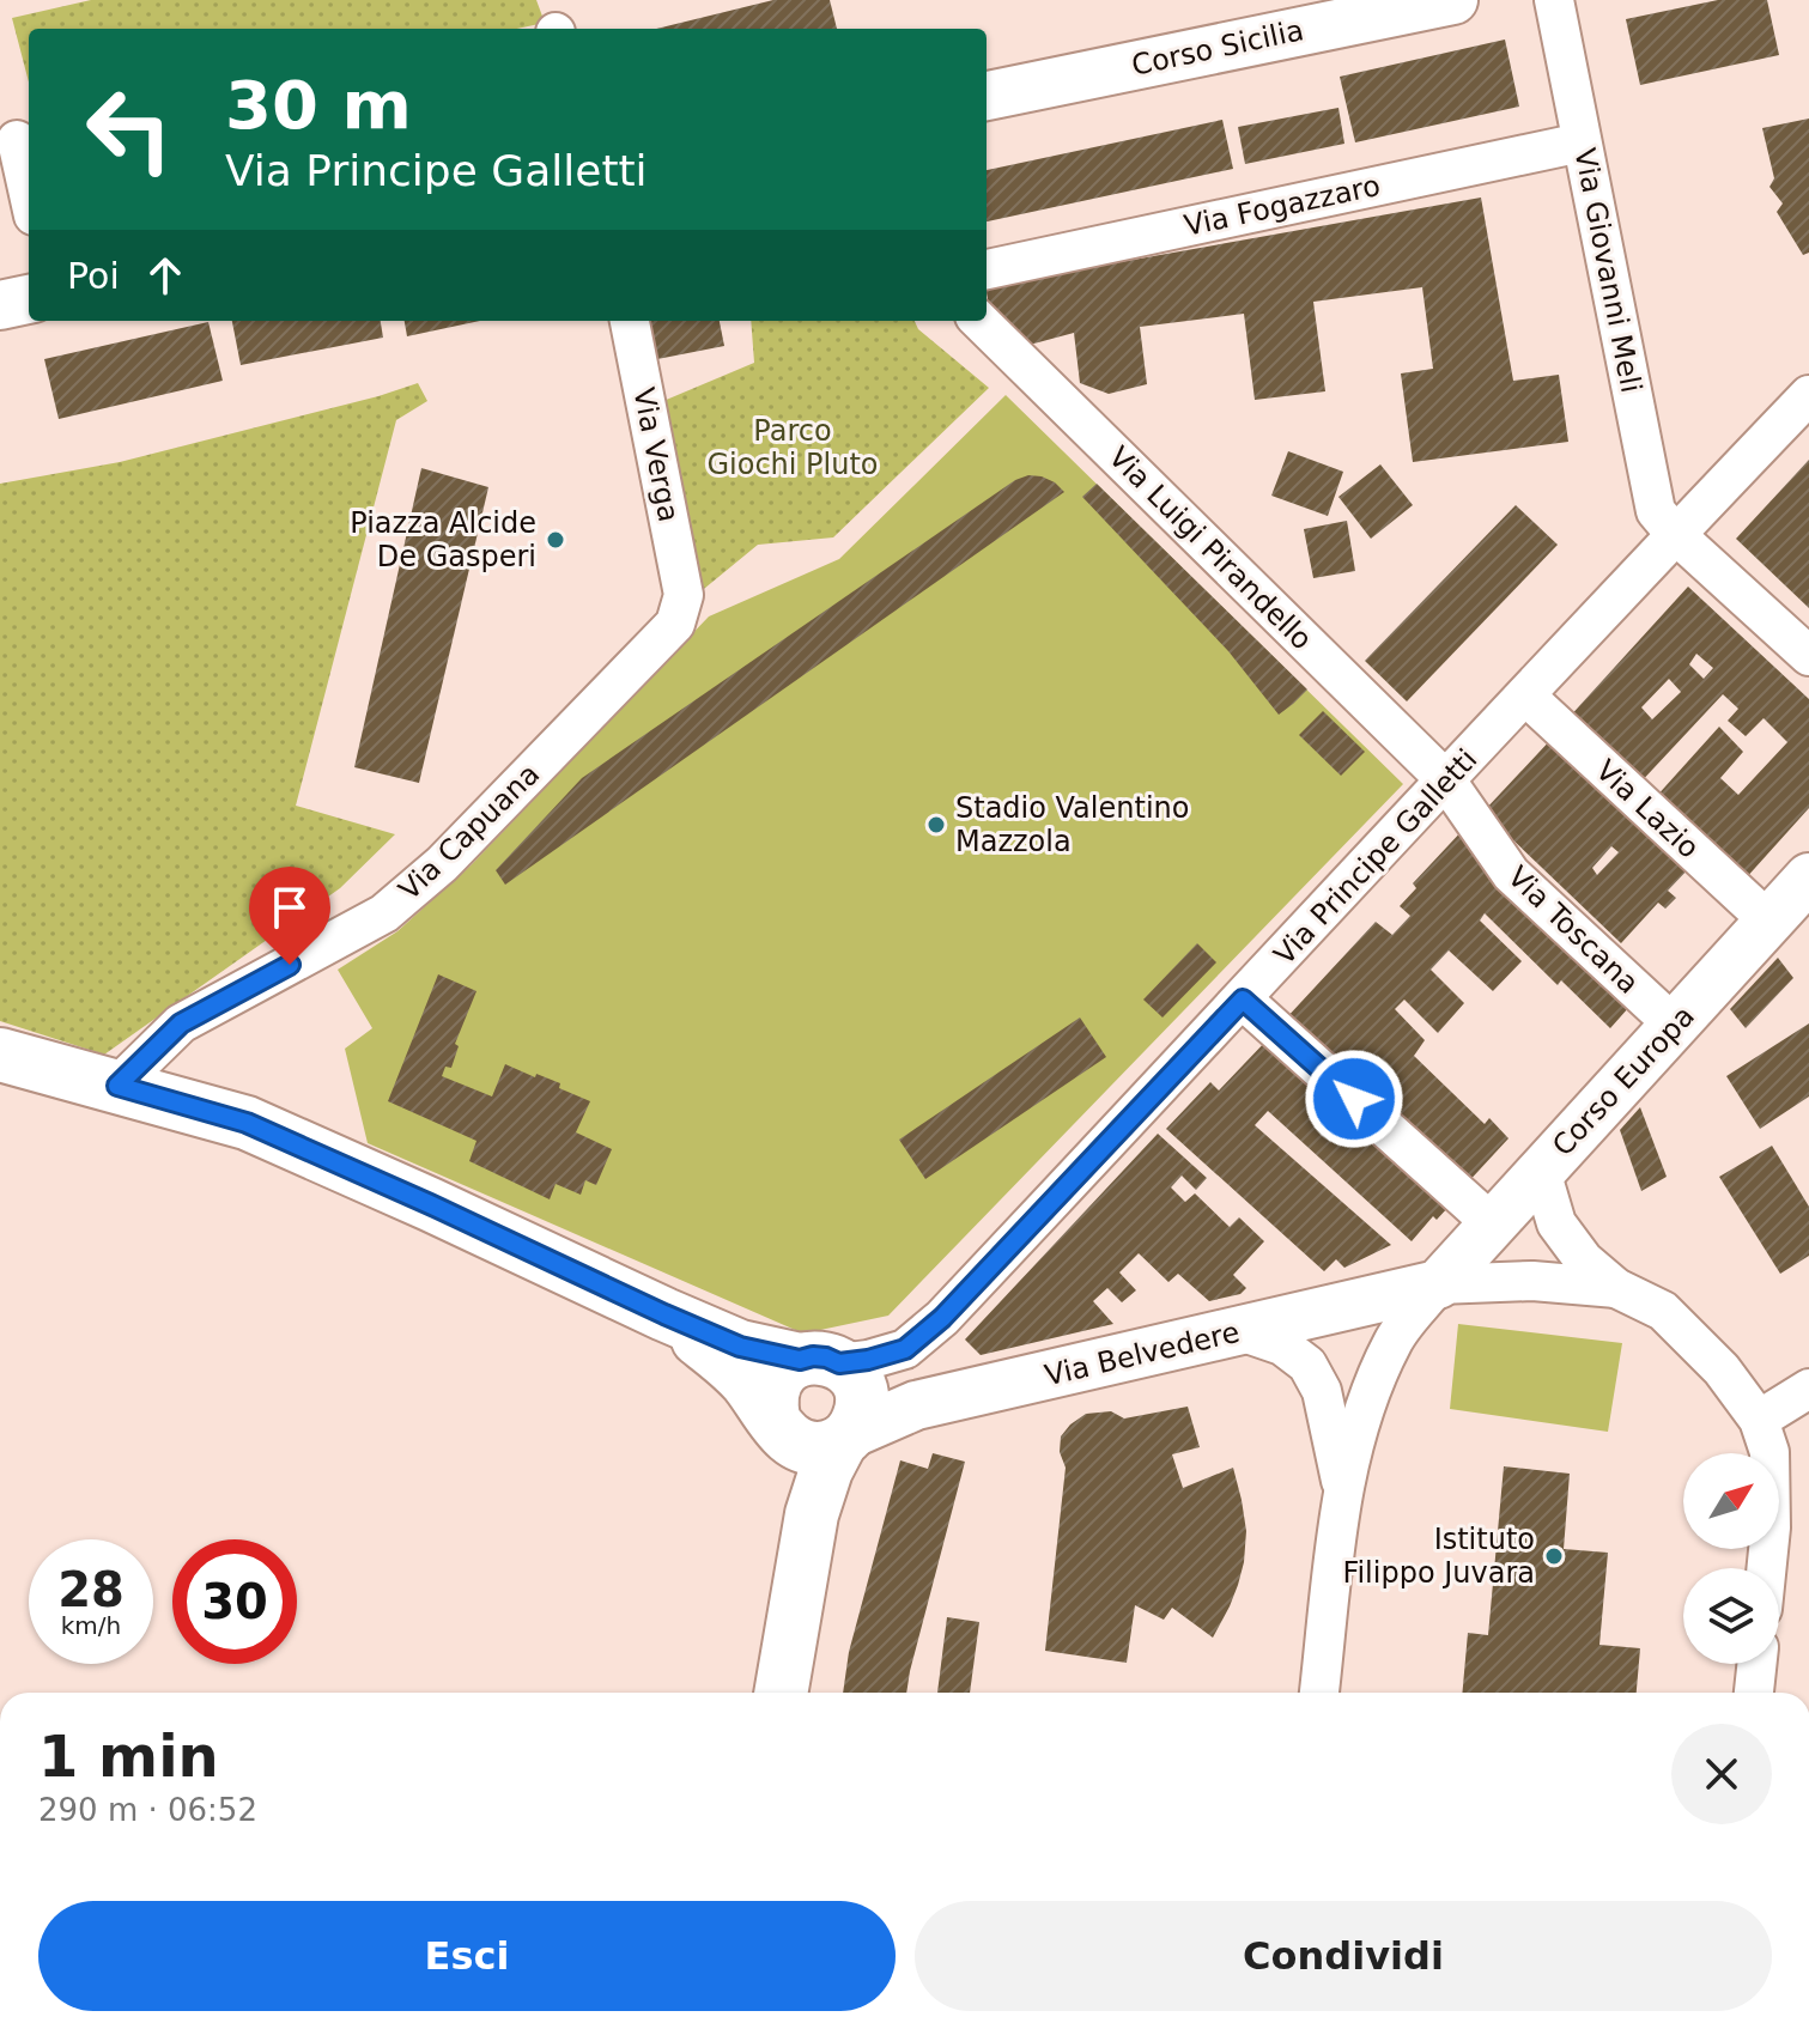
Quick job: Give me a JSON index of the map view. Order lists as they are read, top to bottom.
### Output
{
  "streets": {
    "street": [
      "Corso Sicilia",
      "Via Fogazzaro",
      "Via Giovanni Meli",
      "Via Verga",
      "Via Luigi Pirandello",
      "Via Lazio",
      "Via Capuana",
      "Via Principe Galletti",
      "Via Toscana",
      "Corso Europa",
      "Via Belvedere"
    ]
  },
  "crossings": [
    ["Via Fogazzaro", "Via Giovanni Meli"],
    ["Via Giovanni Meli", "Via Principe Galletti"],
    ["Via Verga", "Via Capuana"],
    ["Via Luigi Pirandello", "Via Principe Galletti"],
    ["Via Luigi Pirandello", "Via Toscana"],
    ["Via Lazio", "Via Principe Galletti"],
    ["Via Lazio", "Corso Europa"],
    ["Via Principe Galletti", "Via Toscana"],
    ["Via Principe Galletti", "Via Belvedere"],
    ["Via Toscana", "Corso Europa"],
    ["Corso Europa", "Via Belvedere"]
  ],
  "parks": ["Parco Giochi Pluto"],
  "places": ["Piazza Alcide De Gasperi", "Stadio Valentino Mazzola", "Istituto Filippo Juvara"],
  "north": "top right",
  "page": {
    "turn": ["30 m", "Via Principe Galletti"],
    "then": "Poi",
    "speed": "28 km/h",
    "limit": "30",
    "heading": ["1 min", "290 m · 06:52"],
    "buttons": ["Esci", "Condividi"]
  }
}
